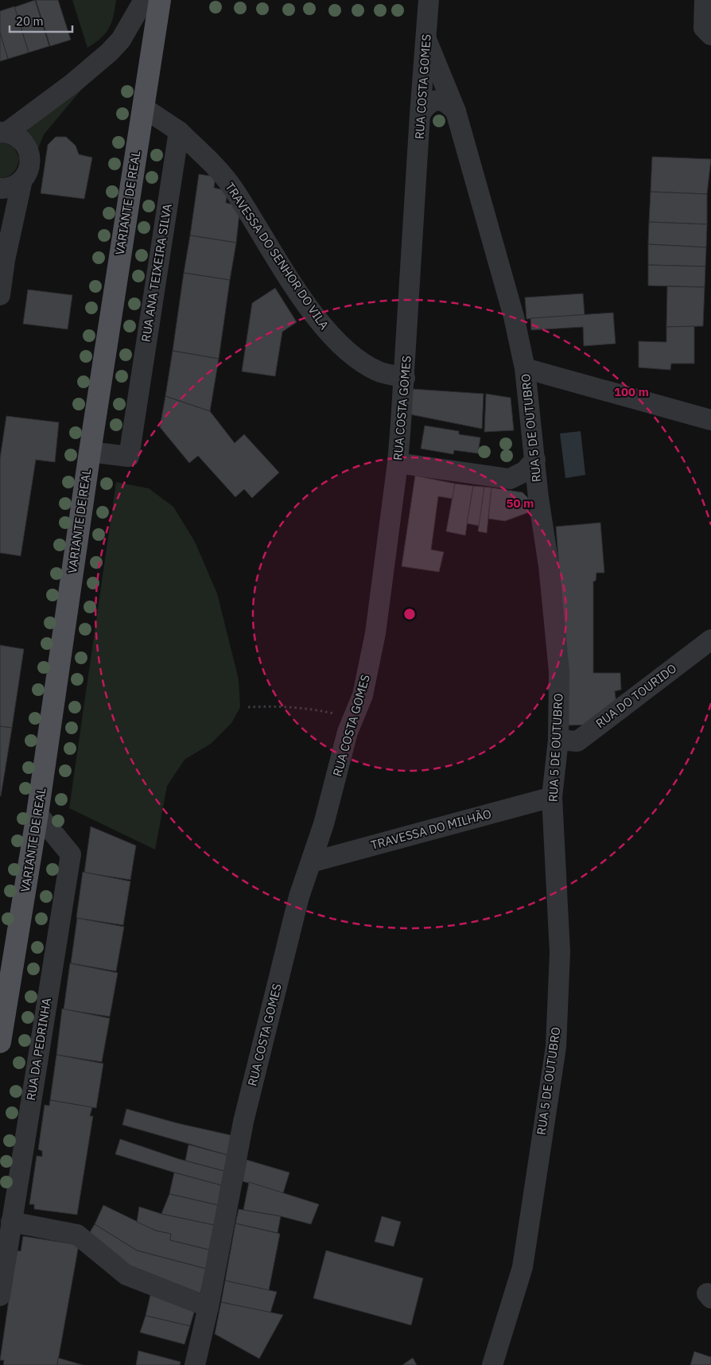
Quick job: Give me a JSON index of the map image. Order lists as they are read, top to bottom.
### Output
{
  "streets": {
    "main road": ["VARIANTE DE REAL"],
    "street": [
      "RUA COSTA GOMES",
      "TRAVESSA DO SENHOR DO VILA",
      "RUA ANA TEIXEIRA SILVA",
      "RUA 5 DE OUTUBRO",
      "RUA DO TOURIDO",
      "TRAVESSA DO MILHÃO",
      "RUA DA PEDRINHA"
    ]
  },
  "crossings": [
    ["RUA COSTA GOMES", "TRAVESSA DO SENHOR DO VILA"],
    ["RUA COSTA GOMES", "RUA 5 DE OUTUBRO"],
    ["RUA COSTA GOMES", "TRAVESSA DO MILHÃO"],
    ["VARIANTE DE REAL", "RUA ANA TEIXEIRA SILVA"],
    ["VARIANTE DE REAL", "RUA DA PEDRINHA"],
    ["TRAVESSA DO SENHOR DO VILA", "RUA ANA TEIXEIRA SILVA"],
    ["RUA 5 DE OUTUBRO", "RUA DO TOURIDO"],
    ["RUA 5 DE OUTUBRO", "TRAVESSA DO MILHÃO"]
  ],
  "scale_bar": "20 m",
  "rings": ["100 m", "50 m"]
}
